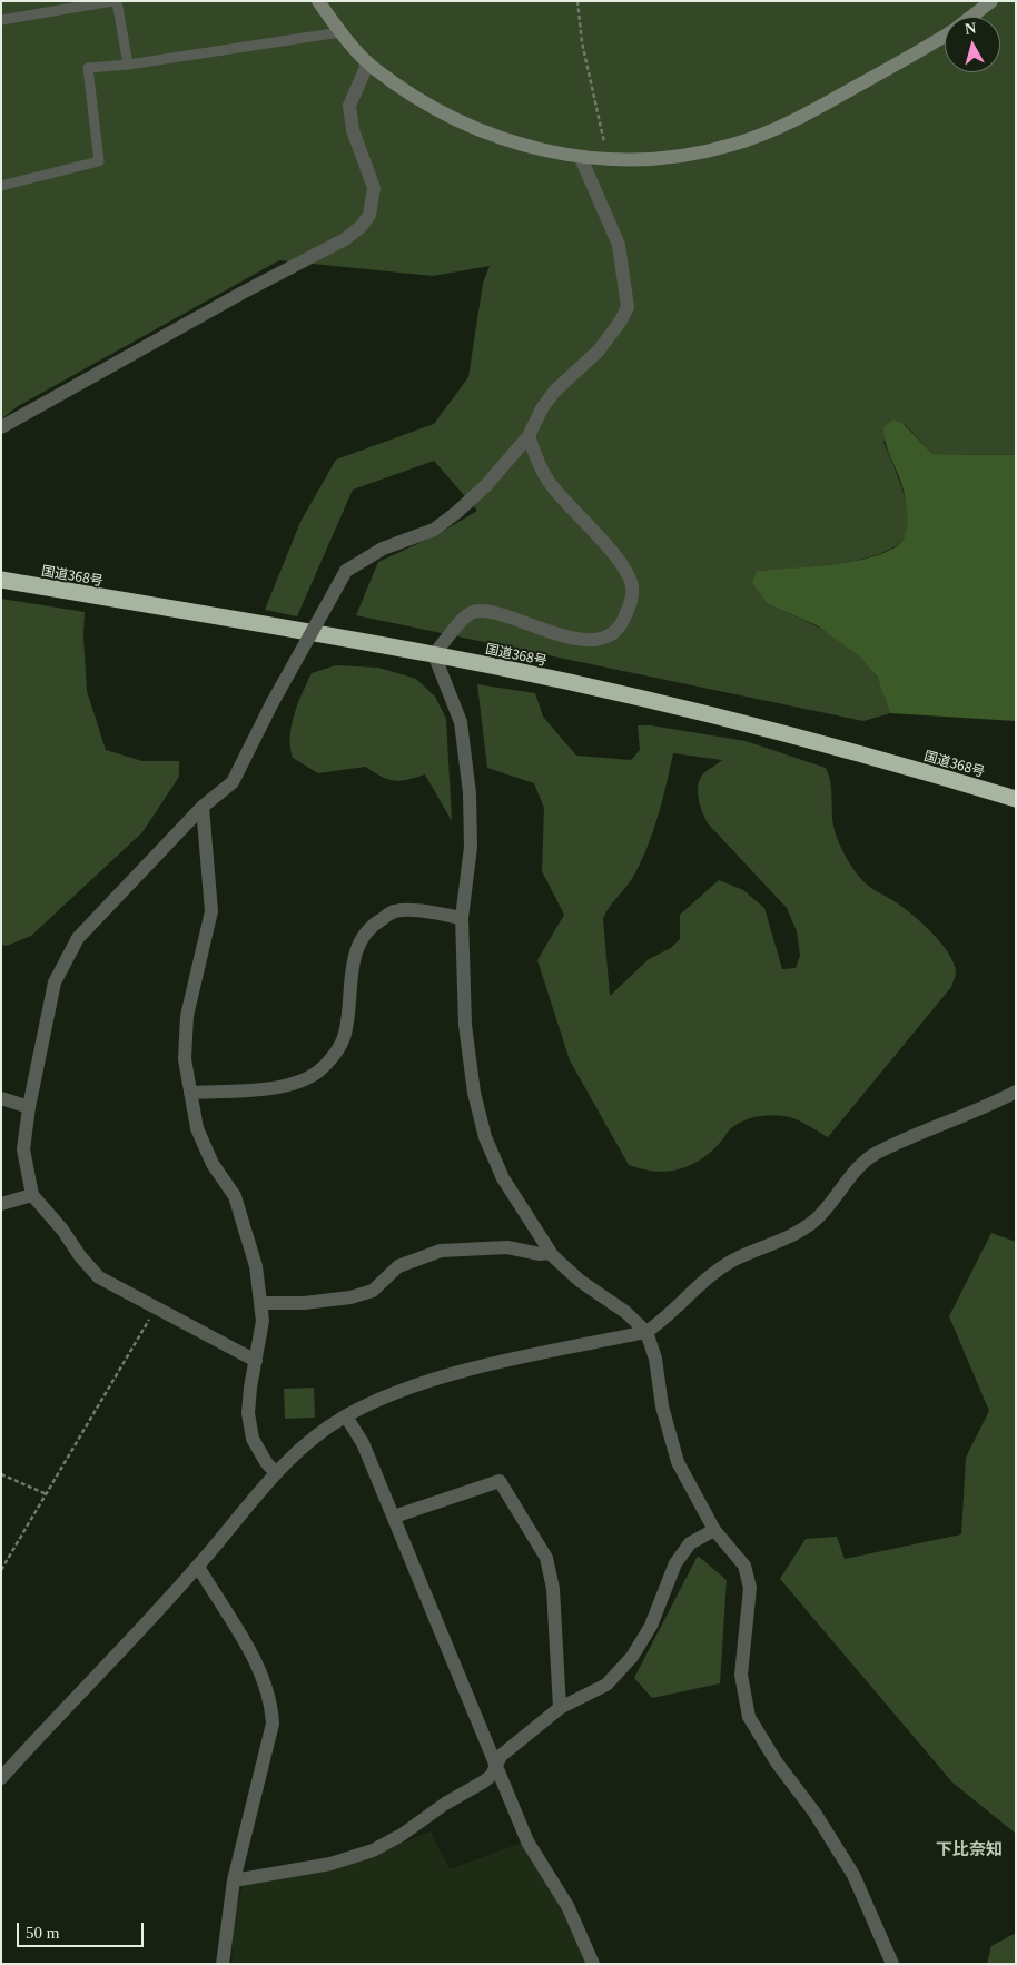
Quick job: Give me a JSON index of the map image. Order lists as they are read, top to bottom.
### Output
{
  "streets": {
    "highway": ["国道368号"]
  },
  "districts": ["下比奈知"],
  "scale_bar": "50 m",
  "north": "top"
}
